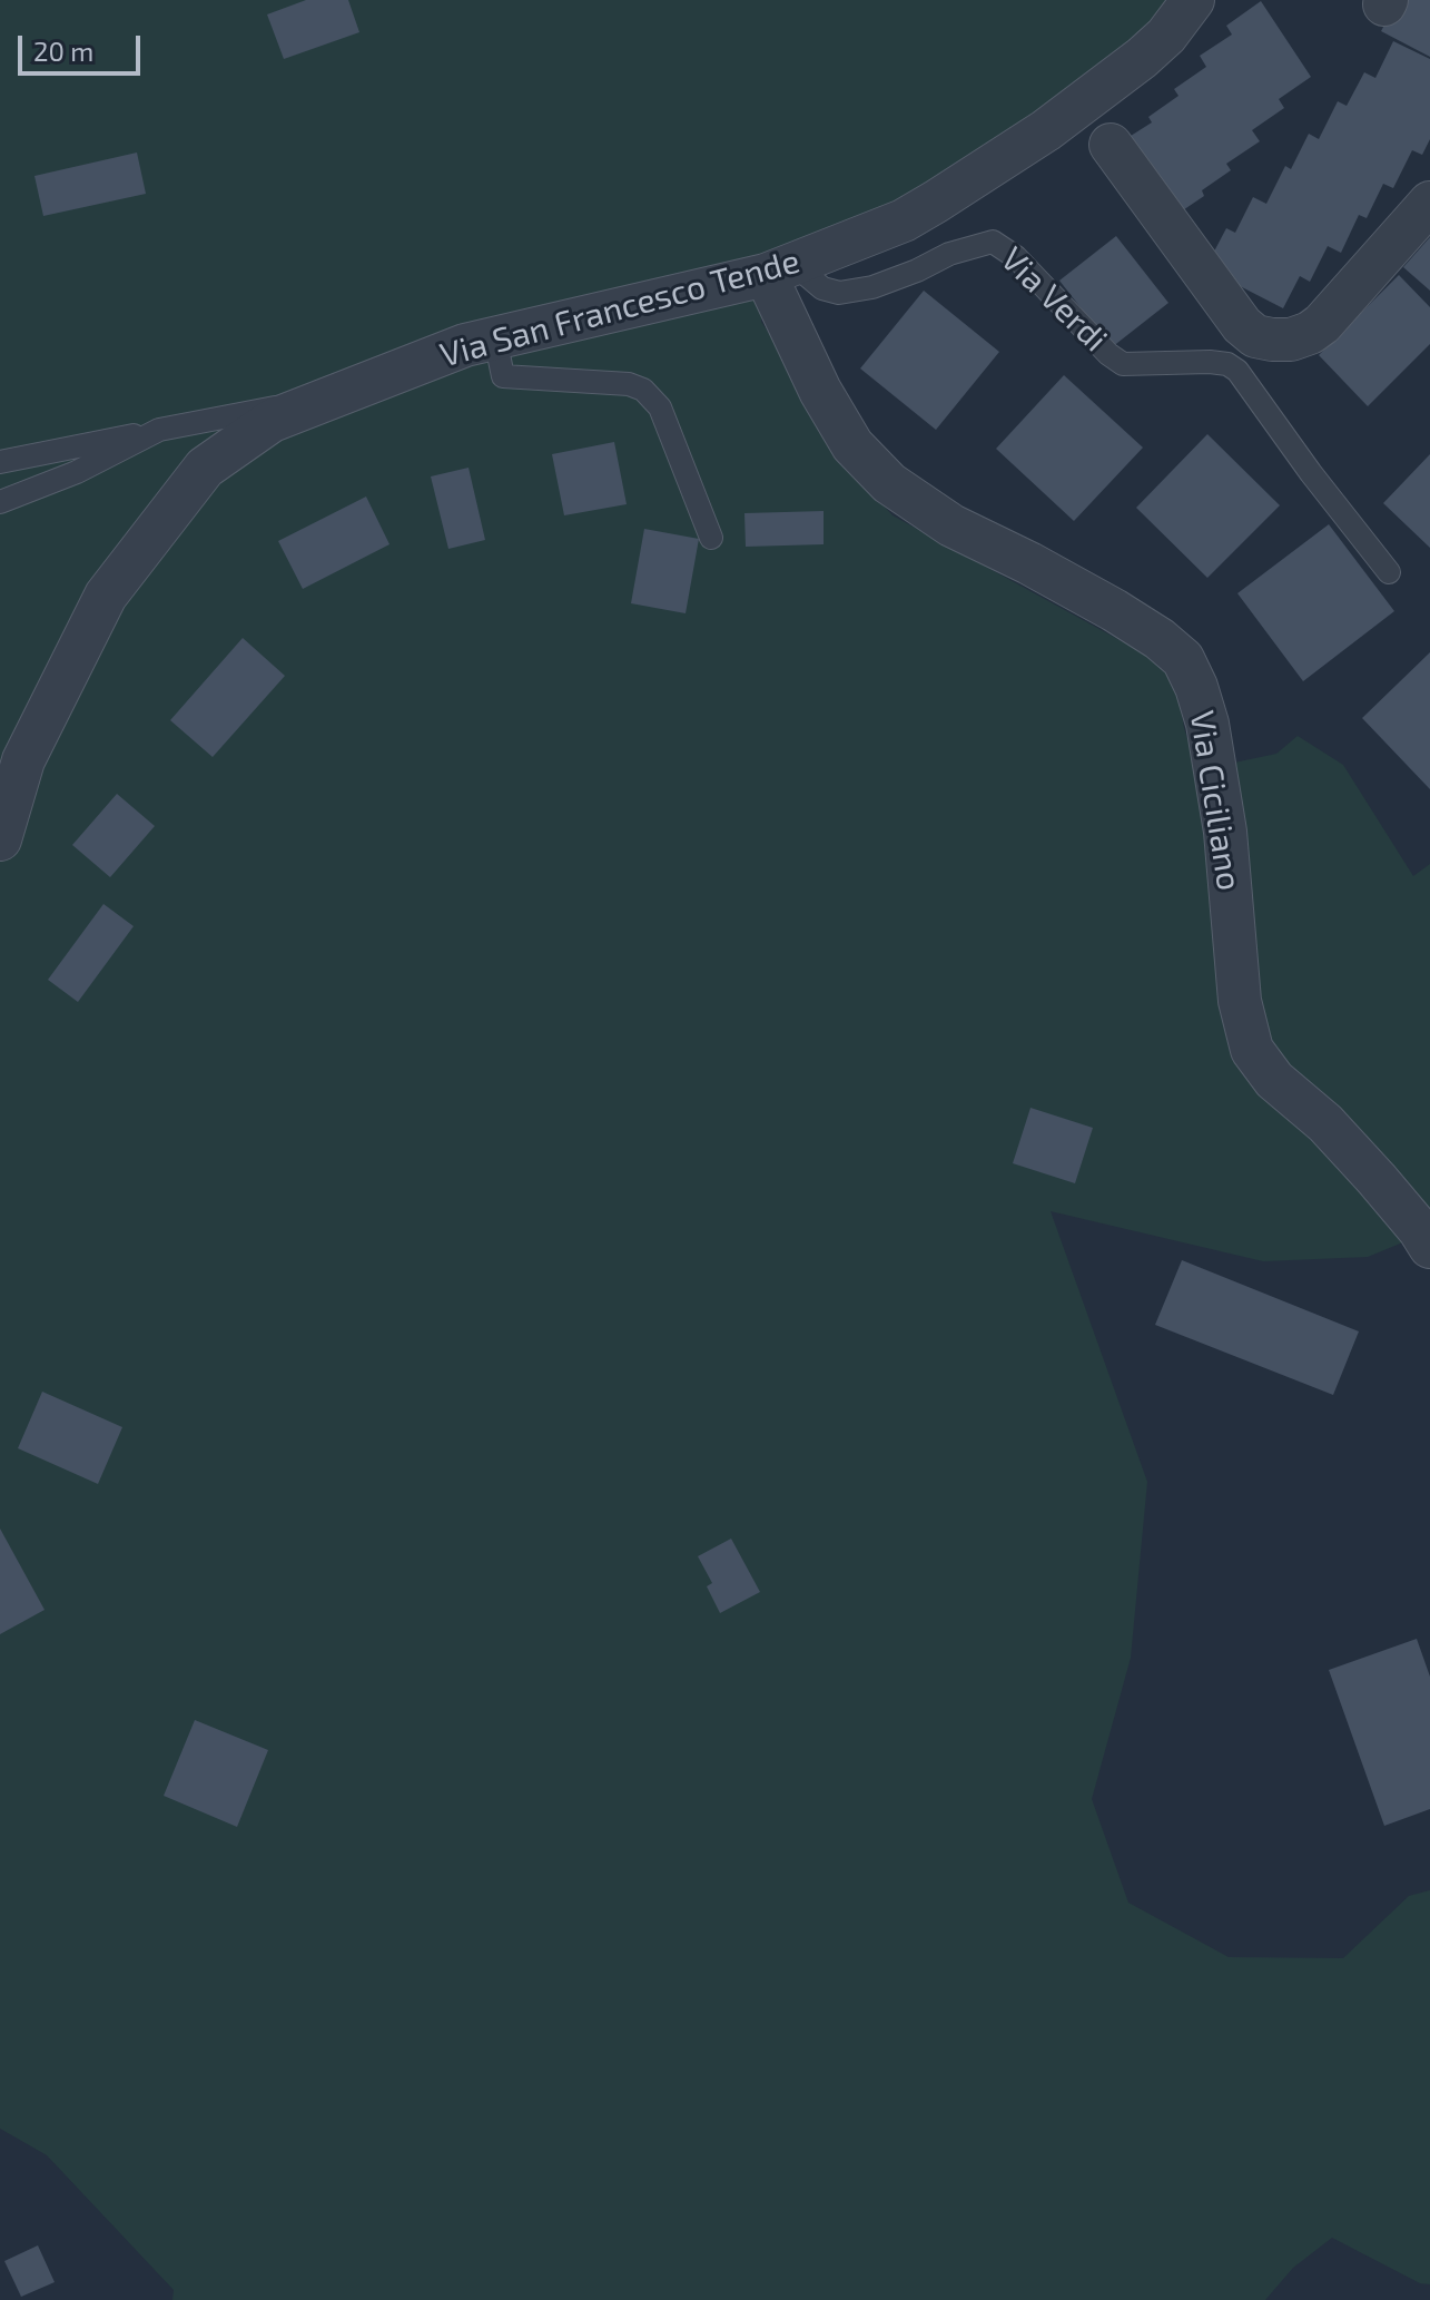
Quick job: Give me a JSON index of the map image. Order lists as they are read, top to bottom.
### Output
{
  "streets": {
    "street": ["Via San Francesco Tende", "Via Ciciliano"],
    "lane": ["Via Verdi"]
  },
  "crossings": [
    ["Via Verdi", "Via San Francesco Tende"],
    ["Via Verdi", "Via Ciciliano"],
    ["Via San Francesco Tende", "Via Ciciliano"]
  ],
  "scale_bar": "20 m"
}
